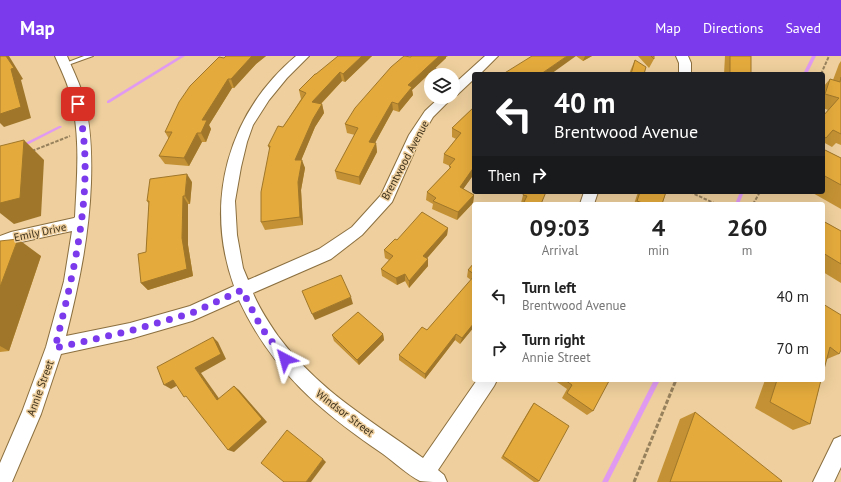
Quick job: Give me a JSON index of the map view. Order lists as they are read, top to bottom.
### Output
{
  "streets": {
    "street": [
      "Brentwood Avenue",
      "Emily Drive",
      "Annie Street",
      "Windsor Street"
    ]
  },
  "crossings": [
    ["Brentwood Avenue", "Annie Street"],
    ["Brentwood Avenue", "Windsor Street"],
    ["Emily Drive", "Annie Street"]
  ],
  "page": {
    "header": "Map",
    "nav": ["Map", "Directions", "Saved"],
    "turn": ["40 m", "Brentwood Avenue"],
    "then": "Then",
    "eta": [
      "09:03",
      "Arrival",
      "4",
      "min",
      "260",
      "m"
    ],
    "list": [
      {
        "name": "Turn left",
        "note": "Brentwood Avenue",
        "value": "40 m"
      },
      {
        "name": "Turn right",
        "note": "Annie Street",
        "value": "70 m"
      }
    ]
  }
}
